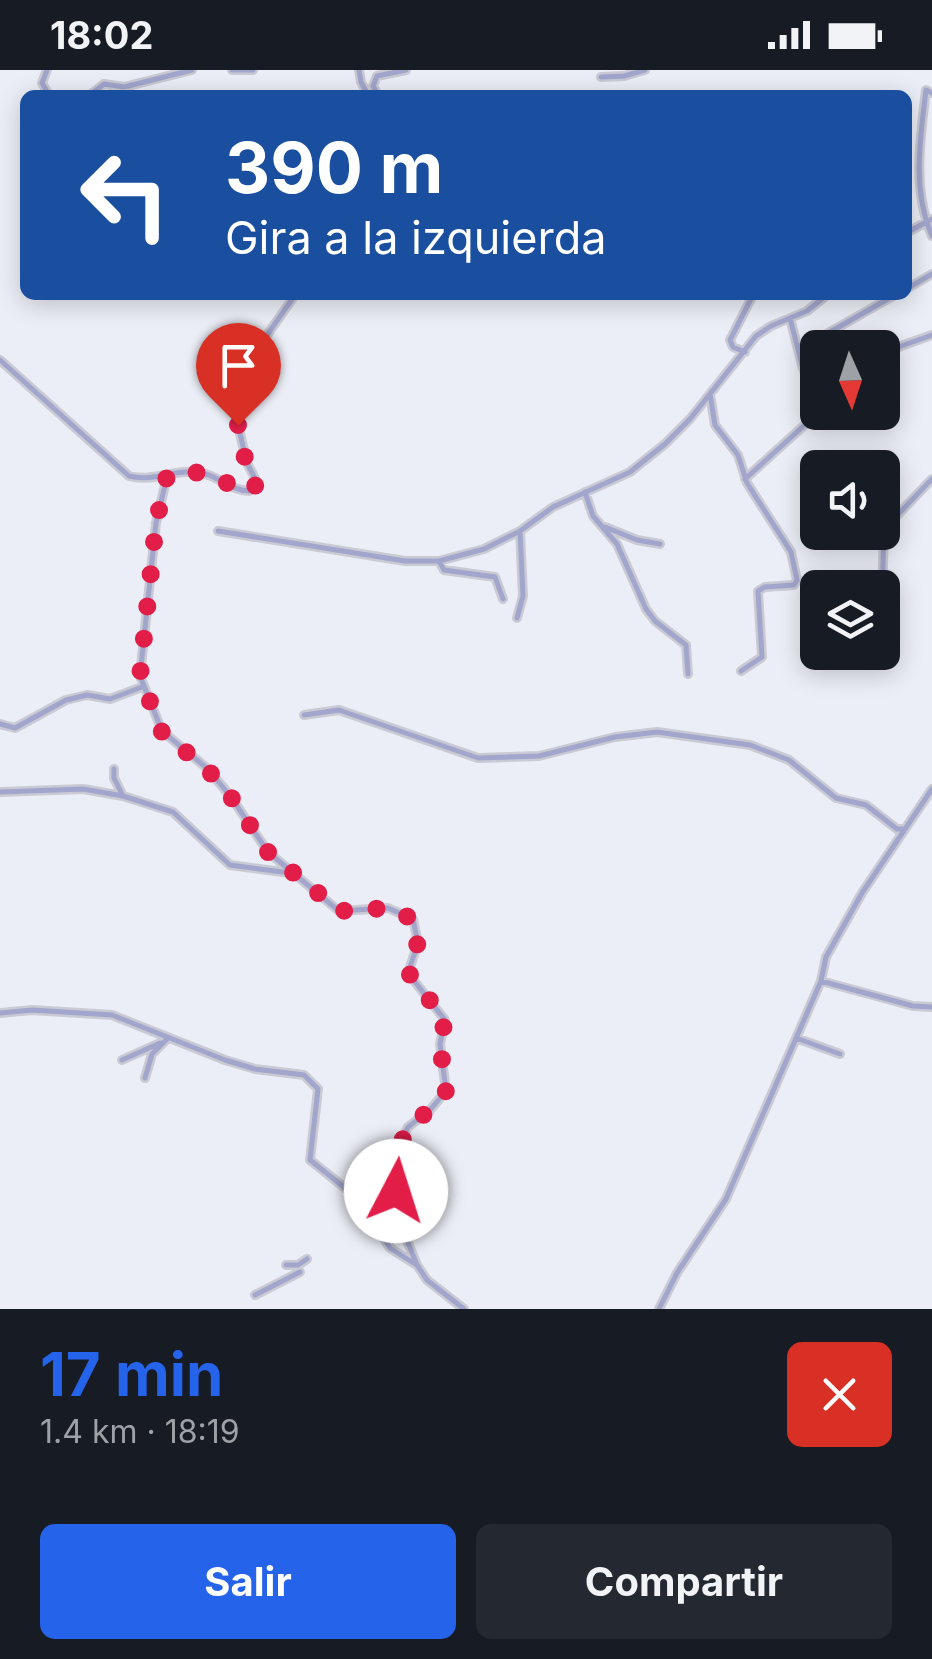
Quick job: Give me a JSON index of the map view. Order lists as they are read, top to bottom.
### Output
{
  "north": "bottom",
  "page": {
    "status": "18:02",
    "turn": ["390 m", "Gira a la izquierda"],
    "heading": ["17 min", "1.4 km · 18:19"],
    "buttons": ["Salir", "Compartir"]
  }
}
